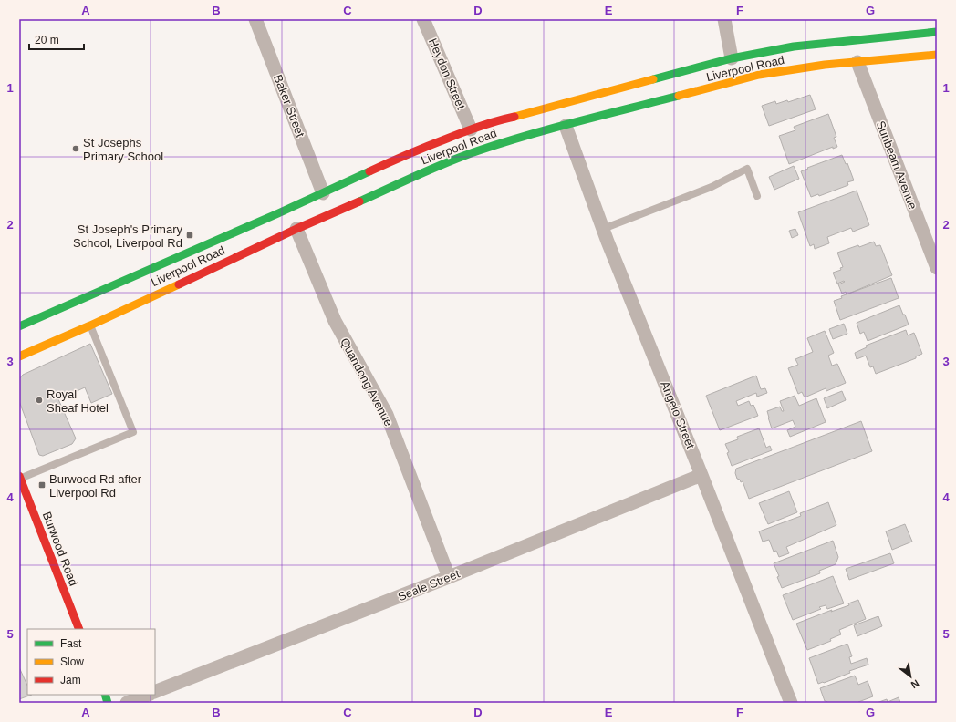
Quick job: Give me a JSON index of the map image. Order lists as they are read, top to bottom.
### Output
{
  "streets": {
    "main road": ["Liverpool Road", "Burwood Road"],
    "street": [
      "Heydon Street",
      "Baker Street",
      "Sunbeam Avenue",
      "Quandong Avenue",
      "Angelo Street",
      "Seale Street"
    ]
  },
  "crossings": [
    ["Liverpool Road", "Heydon Street"],
    ["Liverpool Road", "Baker Street"],
    ["Liverpool Road", "Sunbeam Avenue"],
    ["Liverpool Road", "Quandong Avenue"],
    ["Liverpool Road", "Angelo Street"],
    ["Quandong Avenue", "Seale Street"],
    ["Angelo Street", "Seale Street"]
  ],
  "places": {
    "other": ["St Josephs Primary School", "Royal Sheaf Hotel"],
    "transit": ["St Joseph's Primary School, Liverpool Rd", "Burwood Rd after Liverpool Rd"]
  },
  "legend": ["Fast", "Slow", "Jam"],
  "scale_bar": "20 m",
  "north": "bottom right",
  "grid": {
    "columns": [
      "A",
      "B",
      "C",
      "D",
      "E",
      "F",
      "G"
    ],
    "rows": [
      "1",
      "2",
      "3",
      "4",
      "5"
    ]
  }
}
